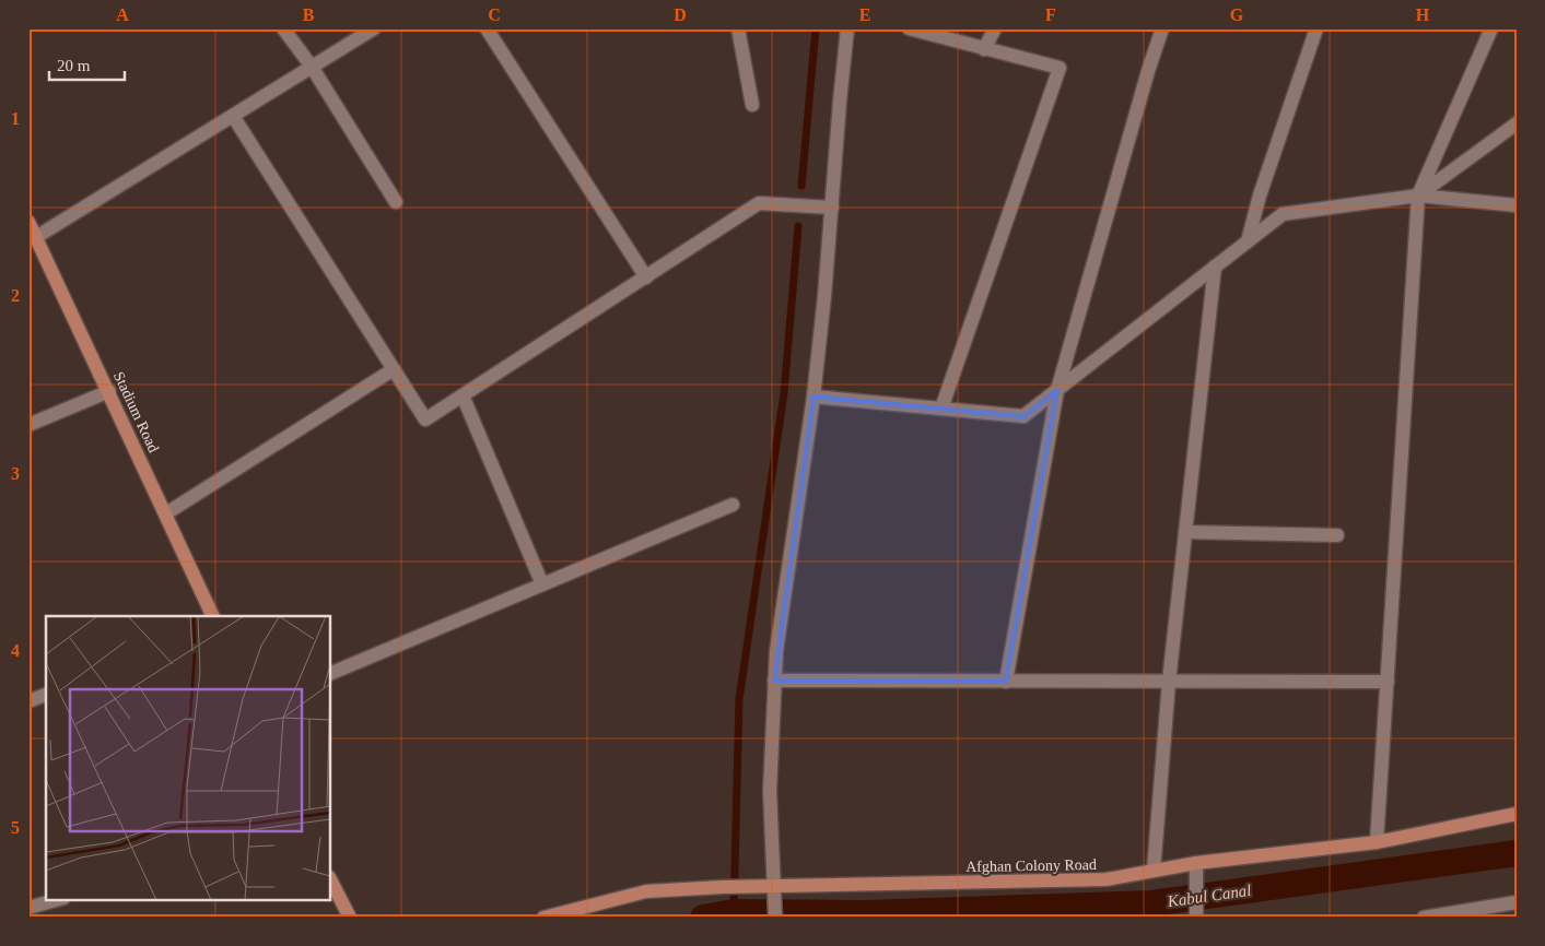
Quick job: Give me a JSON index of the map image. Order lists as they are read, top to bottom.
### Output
{
  "streets": {
    "main road": ["Stadium Road", "Afghan Colony Road"]
  },
  "water": ["Kabul Canal"],
  "scale_bar": "20 m",
  "grid": {
    "columns": [
      "A",
      "B",
      "C",
      "D",
      "E",
      "F",
      "G",
      "H"
    ],
    "rows": [
      "1",
      "2",
      "3",
      "4",
      "5"
    ]
  }
}
